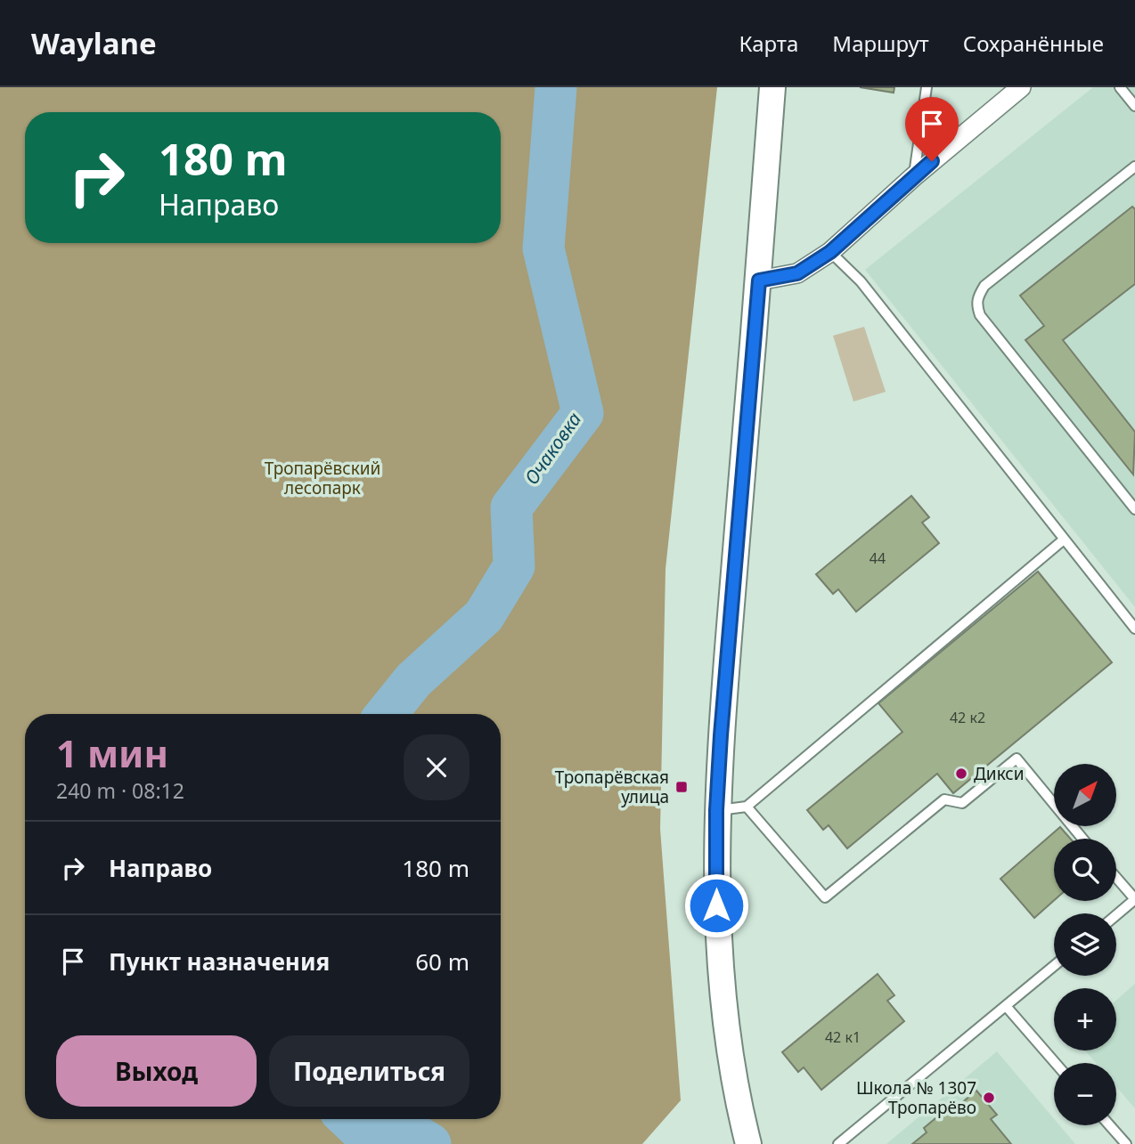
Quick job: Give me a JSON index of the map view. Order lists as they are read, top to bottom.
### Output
{
  "water": ["Очаковка"],
  "parks": ["Тропарёвский лесопарк"],
  "places": {
    "other": ["Дикси", "Школа № 1307 Тропарёво"],
    "transit": ["Тропарёвская улица"]
  },
  "house_numbers": ["44", "42 к2", "42 к1"],
  "north": "top right",
  "page": {
    "header": "Waylane",
    "nav": ["Карта", "Маршрут", "Сохранённые"],
    "turn": ["180 m", "Направо"],
    "heading": ["1 мин", "240 m · 08:12"],
    "map_buttons": ["+", "−"],
    "list": [
      {
        "name": "Направо",
        "value": "180 m"
      },
      {
        "name": "Пункт назначения",
        "value": "60 m"
      }
    ],
    "buttons": ["Выход", "Поделиться"]
  }
}
